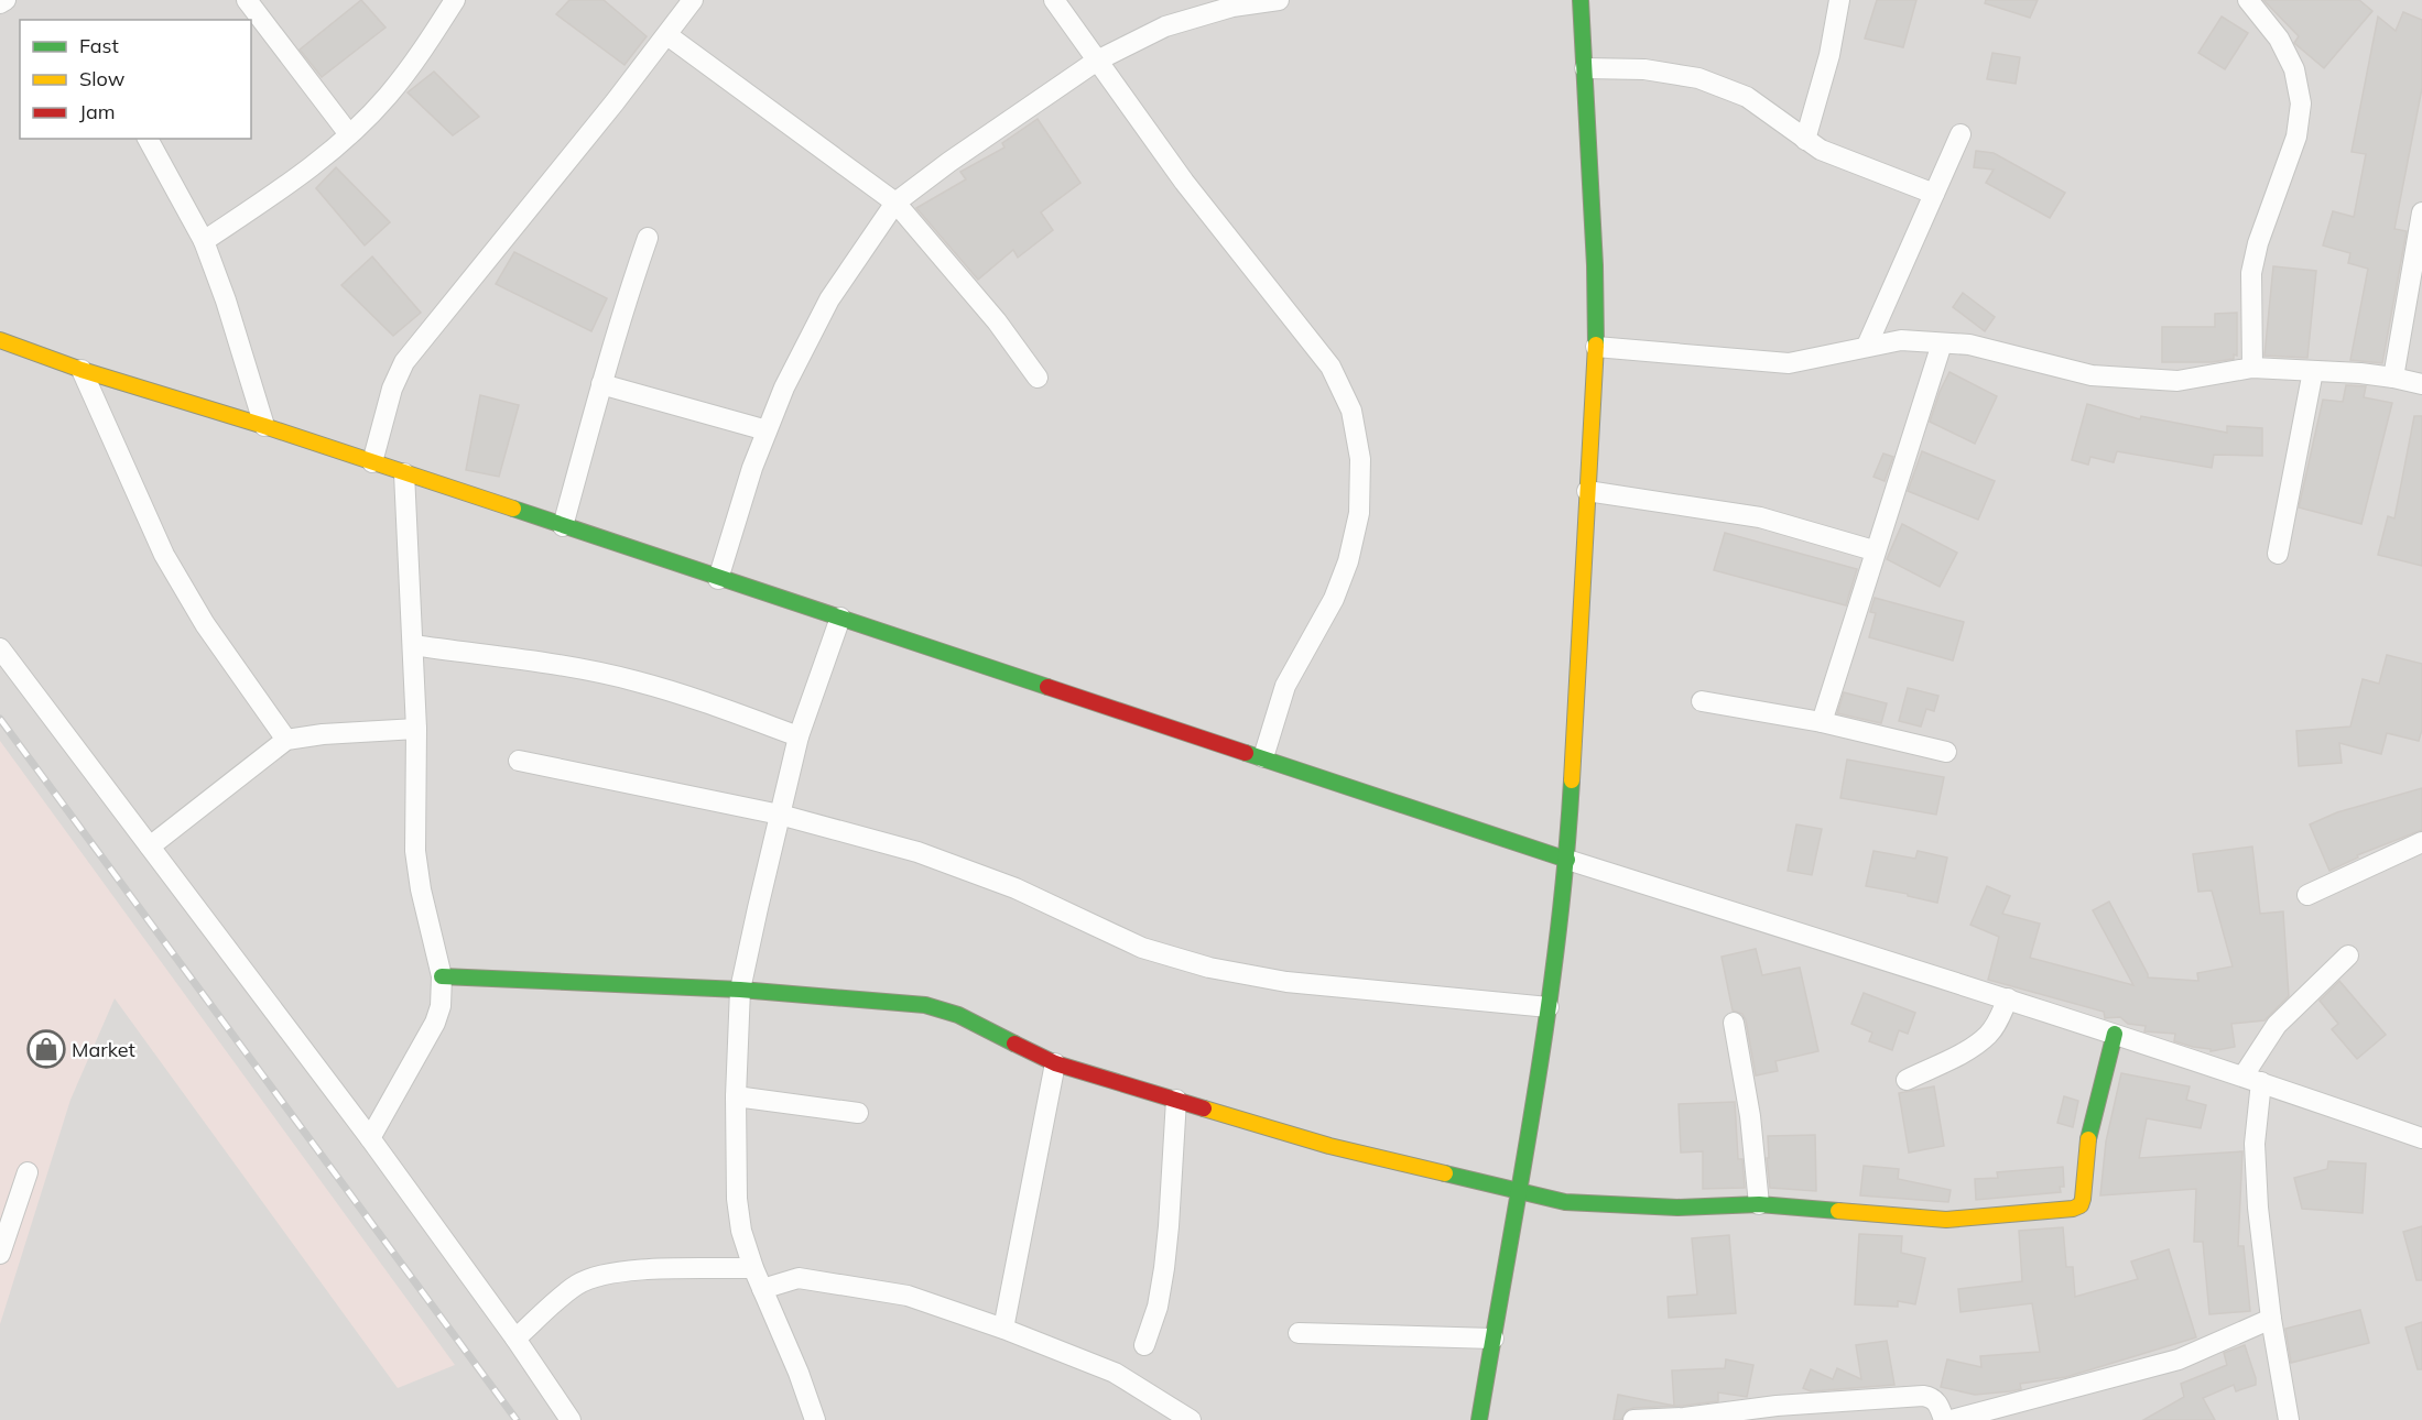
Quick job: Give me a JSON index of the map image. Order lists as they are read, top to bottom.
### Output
{
  "places": {
    "shop": ["Market"]
  },
  "legend": ["Fast", "Slow", "Jam"]
}
